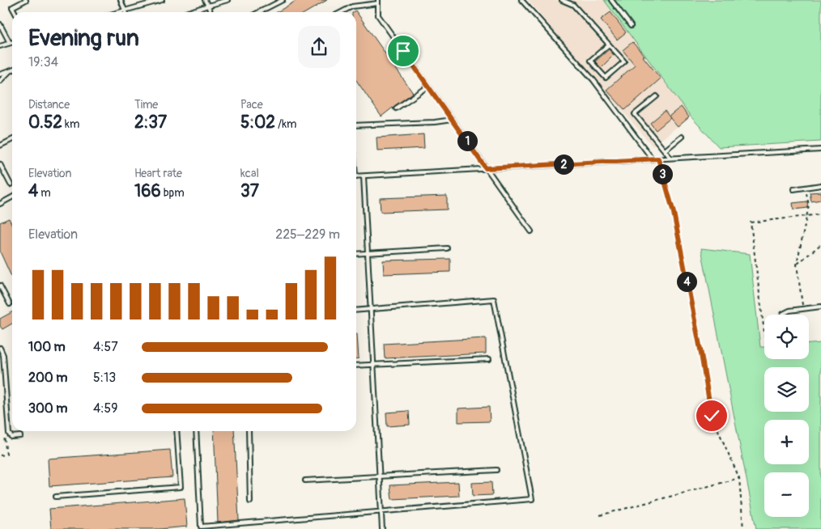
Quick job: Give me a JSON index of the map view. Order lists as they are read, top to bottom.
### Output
{
  "page": {
    "heading": ["Evening run", "19:34"],
    "stats": [
      ["Distance", "0.52 km"],
      ["Time", "2:37"],
      ["Pace", "5:02 /km"],
      ["Elevation", "4 m"],
      ["Heart rate", "166 bpm"],
      ["kcal", "37"]
    ],
    "pins": [
      "1",
      "2",
      "3",
      "4"
    ],
    "chart": ["Elevation", "225–229 m"],
    "map_buttons": ["+", "−"],
    "list": [
      {
        "name": "100 m",
        "note": "4:57"
      },
      {
        "name": "200 m",
        "note": "5:13"
      },
      {
        "name": "300 m",
        "note": "4:59"
      }
    ]
  }
}
